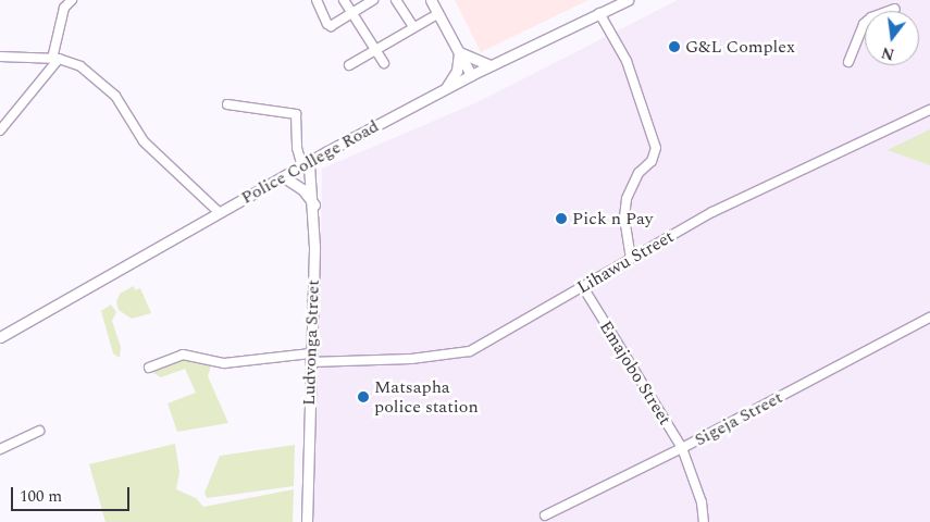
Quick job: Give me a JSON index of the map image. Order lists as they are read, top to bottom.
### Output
{
  "streets": {
    "street": [
      "Police College Road",
      "Lihawu Street",
      "Ludvonga Street",
      "Emajobo Street",
      "Sigeja Street"
    ]
  },
  "crossings": [
    ["Police College Road", "Ludvonga Street"],
    ["Lihawu Street", "Ludvonga Street"],
    ["Lihawu Street", "Emajobo Street"],
    ["Emajobo Street", "Sigeja Street"]
  ],
  "places": ["G&L Complex", "Pick n Pay", "Matsapha police station"],
  "scale_bar": "100 m",
  "north": "bottom"
}
